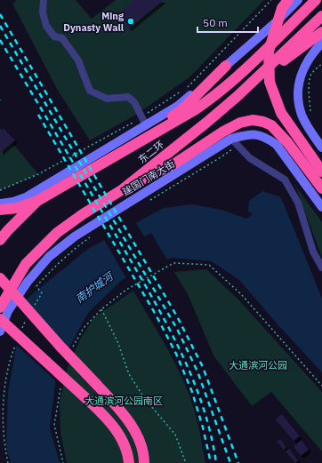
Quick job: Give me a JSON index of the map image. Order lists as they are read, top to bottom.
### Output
{
  "streets": {
    "highway": ["东二环"],
    "street": ["建国门南大街"]
  },
  "water": ["南护城河"],
  "parks": ["大通滨河公园", "大通滨河公园南区"],
  "places": ["Ming Dynasty Wall"],
  "scale_bar": "50 m"
}
